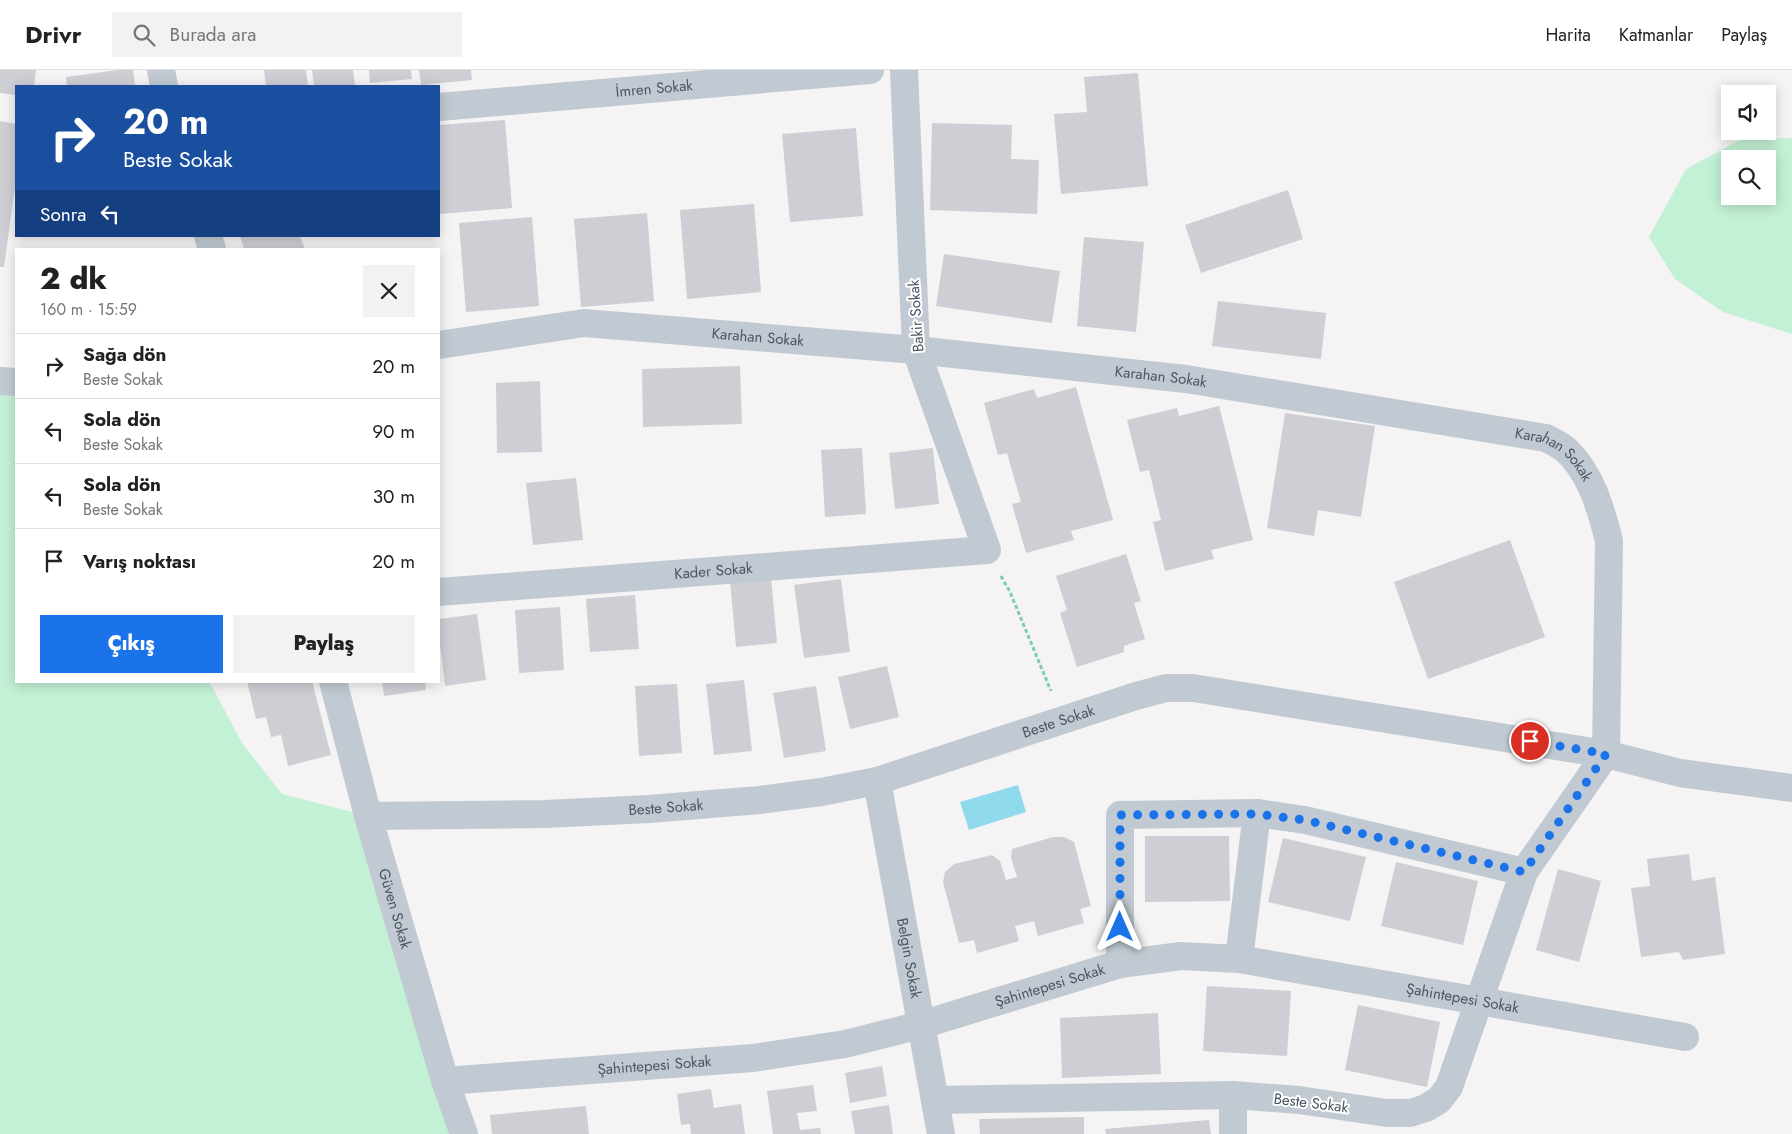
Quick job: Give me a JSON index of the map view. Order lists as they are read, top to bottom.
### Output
{
  "streets": {
    "street": [
      "İmren Sokak",
      "Bakir Sokak",
      "Karahan Sokak",
      "Kader Sokak",
      "Beste Sokak",
      "Güven Sokak",
      "Belgin Sokak",
      "Şahintepesi Sokak"
    ]
  },
  "crossings": [
    ["Bakir Sokak", "Karahan Sokak"],
    ["Bakir Sokak", "Kader Sokak"],
    ["Karahan Sokak", "Beste Sokak"],
    ["Beste Sokak", "Güven Sokak"],
    ["Beste Sokak", "Belgin Sokak"],
    ["Beste Sokak", "Şahintepesi Sokak"],
    ["Güven Sokak", "Şahintepesi Sokak"],
    ["Belgin Sokak", "Şahintepesi Sokak"]
  ],
  "page": {
    "header": "Drivr",
    "search": "Burada ara",
    "nav": ["Harita", "Katmanlar", "Paylaş"],
    "turn": ["20 m", "Beste Sokak"],
    "then": "Sonra",
    "heading": ["2 dk", "160 m · 15:59"],
    "list": [
      {
        "name": "Sağa dön",
        "note": "Beste Sokak",
        "value": "20 m"
      },
      {
        "name": "Sola dön",
        "note": "Beste Sokak",
        "value": "90 m"
      },
      {
        "name": "Sola dön",
        "note": "Beste Sokak",
        "value": "30 m"
      },
      {
        "name": "Varış noktası",
        "value": "20 m"
      }
    ],
    "buttons": ["Çıkış", "Paylaş"]
  }
}
